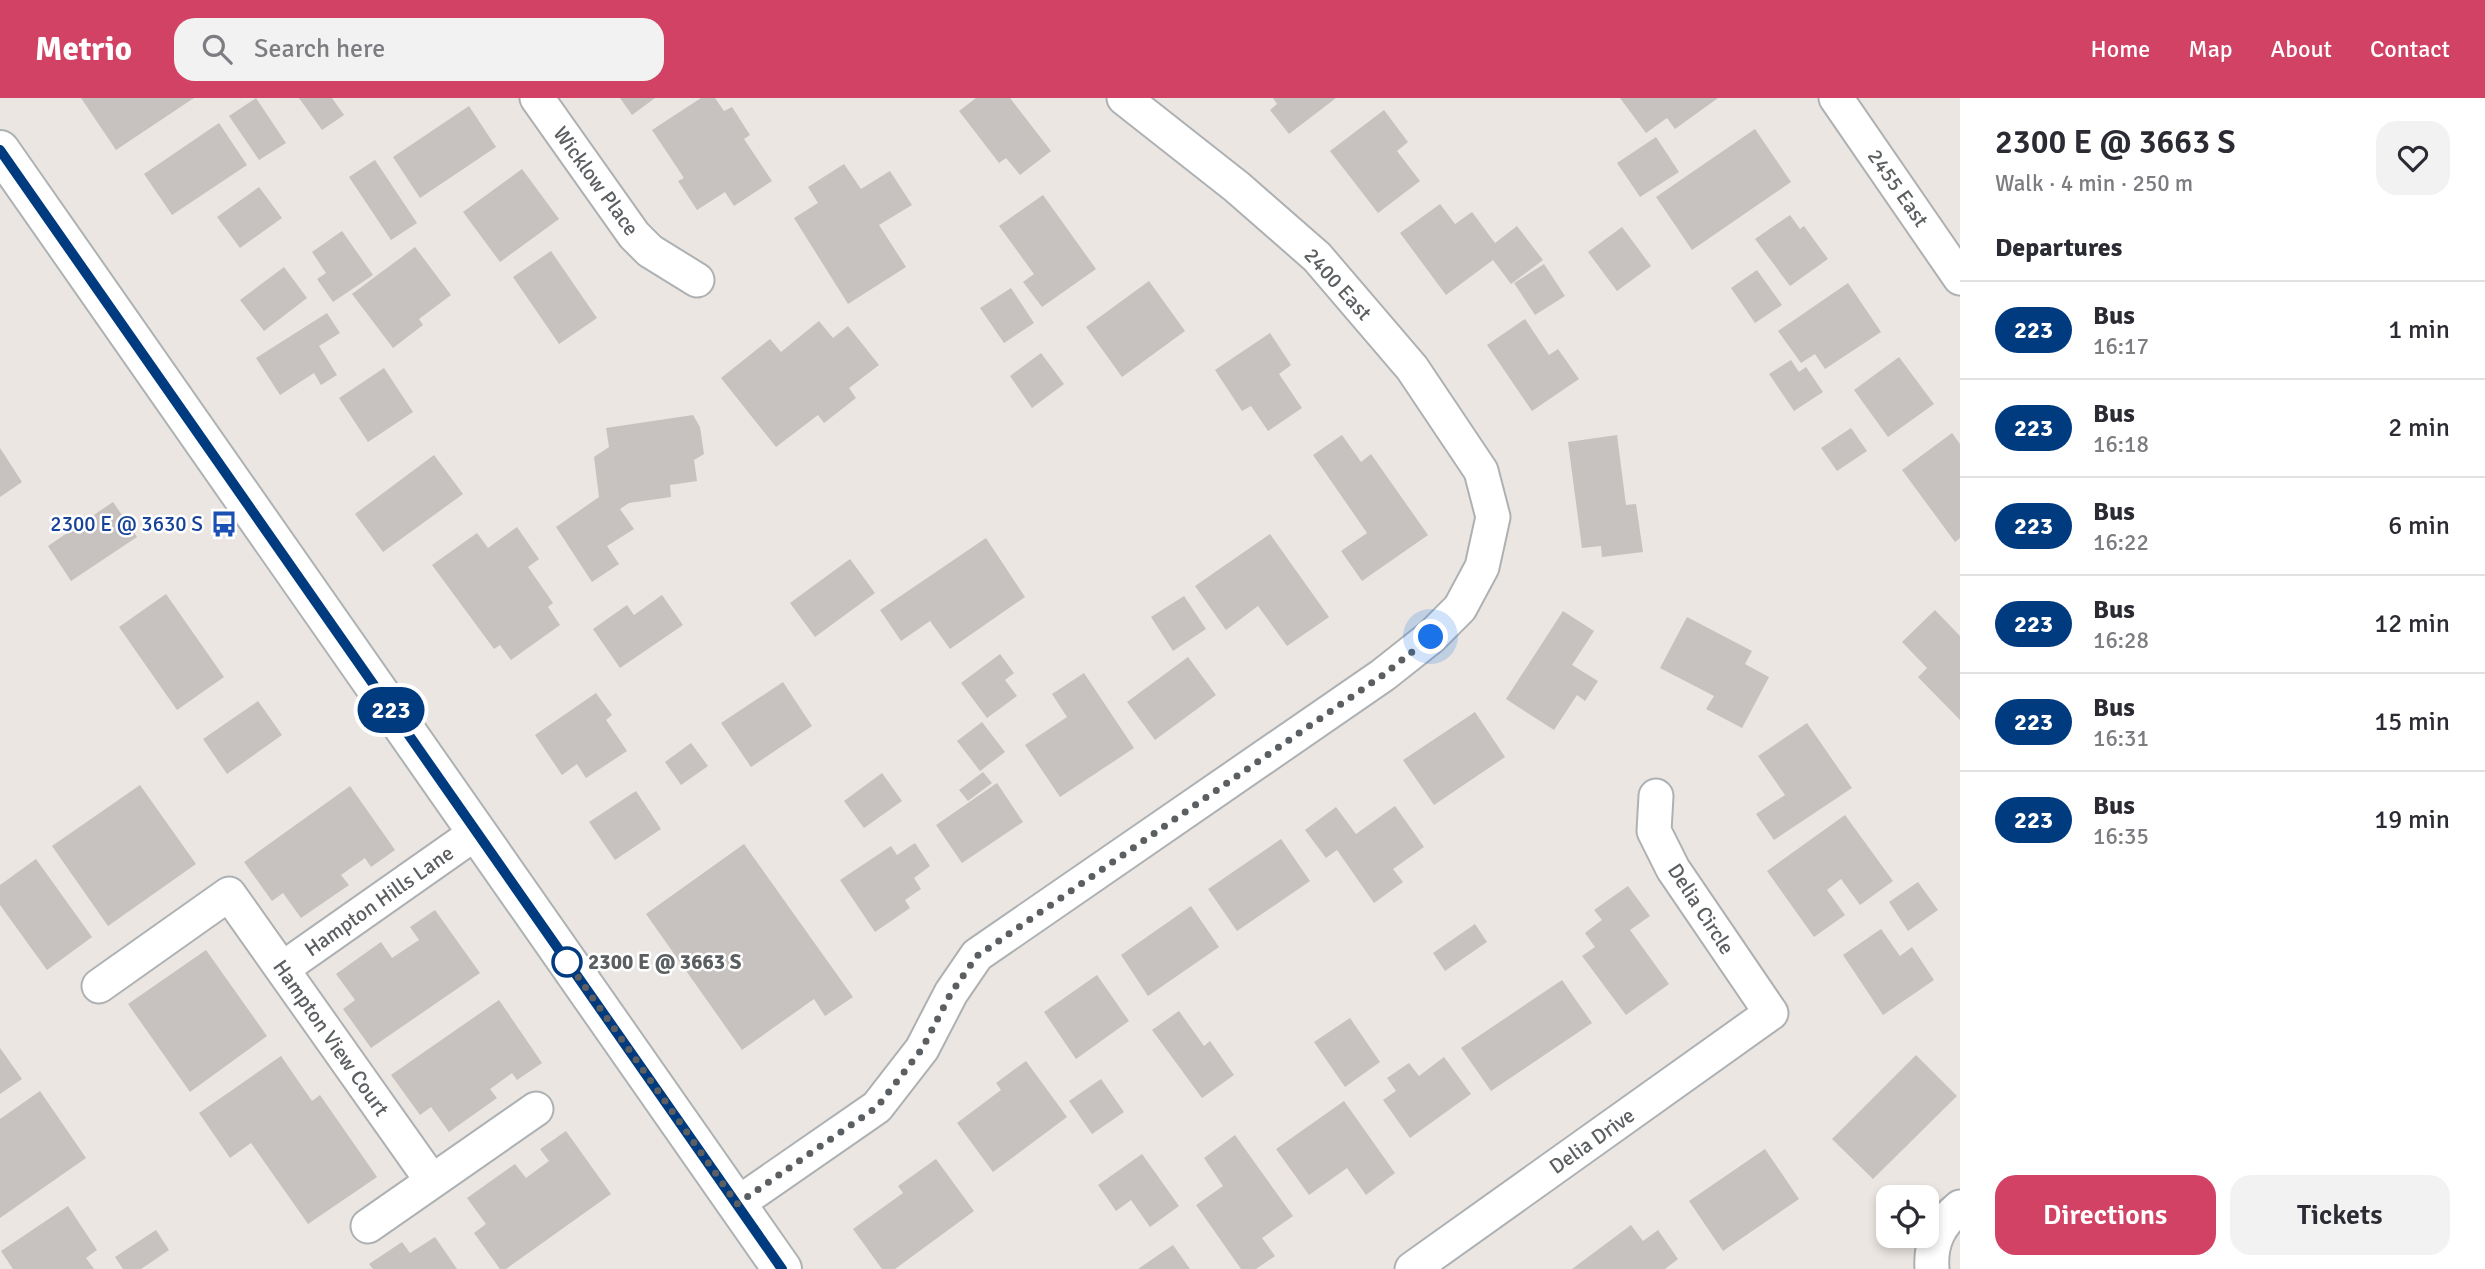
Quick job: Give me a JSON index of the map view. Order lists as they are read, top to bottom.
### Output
{
  "streets": {
    "street": [
      "Wicklow Place",
      "2455 East",
      "2400 East",
      "Hampton Hills Lane",
      "Delia Circle",
      "Hampton View Court",
      "Delia Drive"
    ]
  },
  "crossings": [
    ["Hampton Hills Lane", "Hampton View Court"],
    ["Delia Circle", "Delia Drive"]
  ],
  "places": {
    "bus stop": ["2300 E @ 3630 S"],
    "other": ["2300 E @ 3663 S"]
  },
  "lines": ["bus line 223"],
  "page": {
    "header": "Metrio",
    "search": "Search here",
    "nav": [
      "Home",
      "Map",
      "About",
      "Contact"
    ],
    "on_map": "223",
    "heading": [
      ["2300 E @ 3663 S", "Walk · 4 min · 250 m"],
      "Departures"
    ],
    "list": [
      {
        "mark": "223",
        "name": "Bus",
        "note": "16:17",
        "value": "1 min"
      },
      {
        "mark": "223",
        "name": "Bus",
        "note": "16:18",
        "value": "2 min"
      },
      {
        "mark": "223",
        "name": "Bus",
        "note": "16:22",
        "value": "6 min"
      },
      {
        "mark": "223",
        "name": "Bus",
        "note": "16:28",
        "value": "12 min"
      },
      {
        "mark": "223",
        "name": "Bus",
        "note": "16:31",
        "value": "15 min"
      },
      {
        "mark": "223",
        "name": "Bus",
        "note": "16:35",
        "value": "19 min"
      }
    ],
    "buttons": ["Directions", "Tickets"]
  }
}
